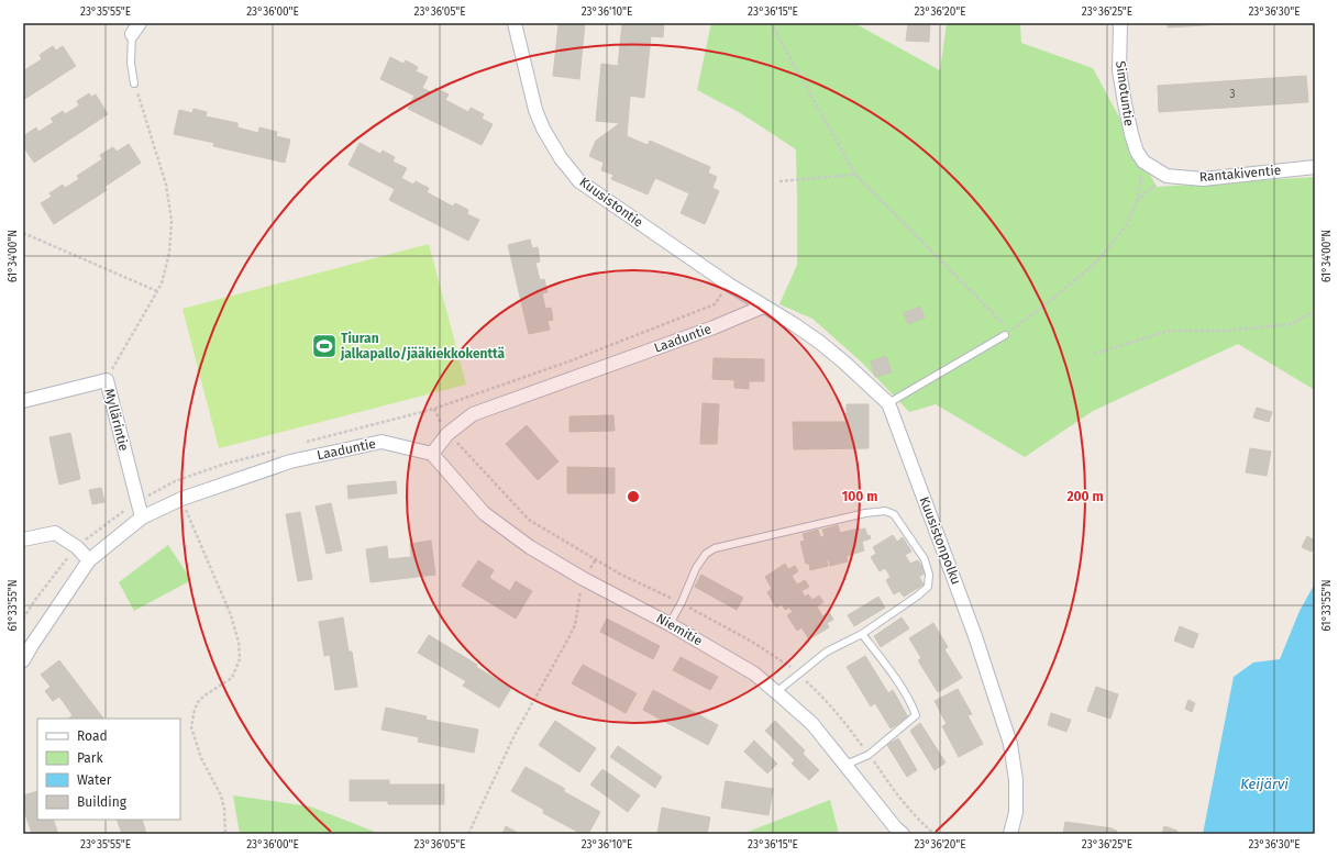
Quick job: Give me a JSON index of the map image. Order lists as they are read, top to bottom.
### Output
{
  "streets": {
    "street": [
      "Simotuntie",
      "Rantakiventie",
      "Kuusistontie",
      "Laaduntie",
      "Myllärintie",
      "Kuusistonpolku",
      "Niemitie"
    ]
  },
  "crossings": [
    ["Simotuntie", "Rantakiventie"],
    ["Kuusistontie", "Laaduntie"],
    ["Kuusistontie", "Kuusistonpolku"],
    ["Laaduntie", "Myllärintie"],
    ["Laaduntie", "Kuusistonpolku"],
    ["Laaduntie", "Niemitie"]
  ],
  "water": ["Keijärvi"],
  "places": {
    "sports": ["Tiuran jalkapallo/jääkiekkokenttä"]
  },
  "house_numbers": ["3"],
  "legend": [
    "Road",
    "Park",
    "Water",
    "Building"
  ],
  "coordinates": [
    "23°35'55\"E",
    "23°36'00\"E",
    "23°36'05\"E",
    "23°36'10\"E",
    "23°36'15\"E",
    "23°36'20\"E",
    "23°36'25\"E",
    "23°36'30\"E",
    "61°34'00\"N",
    "61°33'55\"N"
  ],
  "rings": ["100 m", "200 m"]
}
